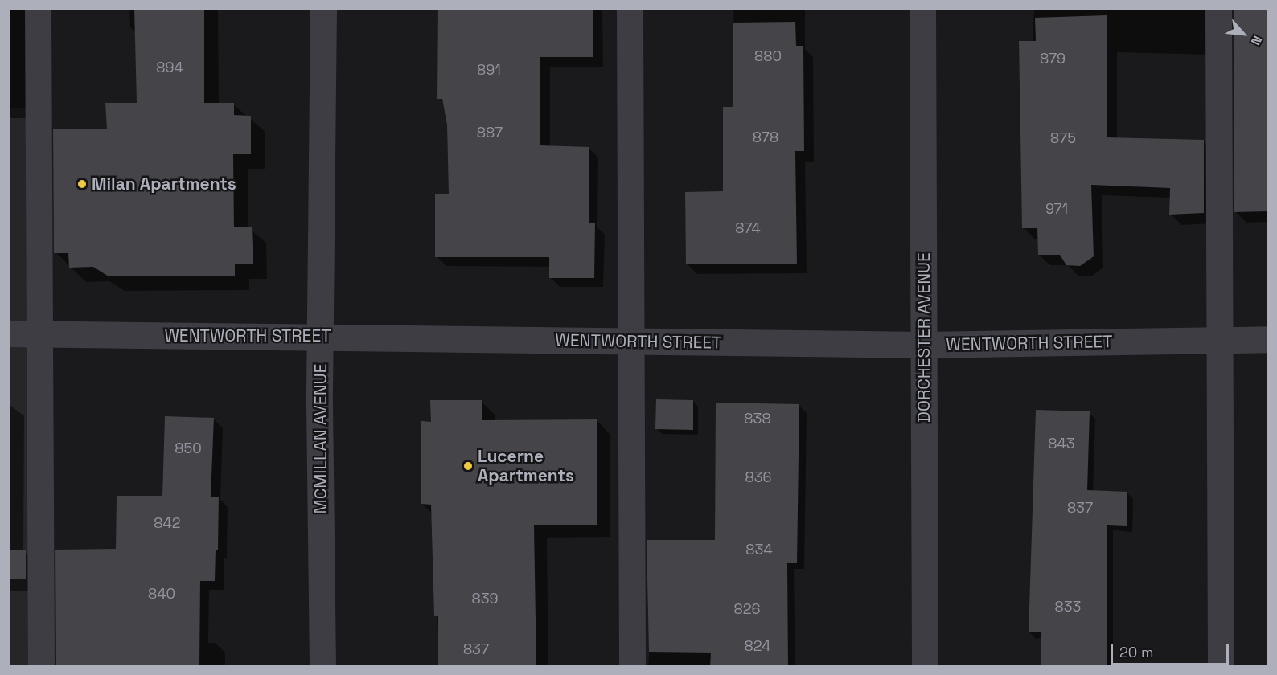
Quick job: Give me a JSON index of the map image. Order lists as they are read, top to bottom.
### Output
{
  "streets": {
    "street": ["WENTWORTH STREET", "DORCHESTER AVENUE", "MCMILLAN AVENUE"]
  },
  "crossings": [
    ["WENTWORTH STREET", "DORCHESTER AVENUE"],
    ["WENTWORTH STREET", "MCMILLAN AVENUE"]
  ],
  "places": ["Milan Apartments", "Lucerne Apartments"],
  "house_numbers": [
    "880",
    "879",
    "894",
    "891",
    "887",
    "878",
    "875",
    "971",
    "874",
    "838",
    "843",
    "850",
    "836",
    "837",
    "842",
    "834",
    "840",
    "839",
    "833",
    "826",
    "824",
    "837"
  ],
  "scale_bar": "20 m",
  "north": "bottom right"
}
